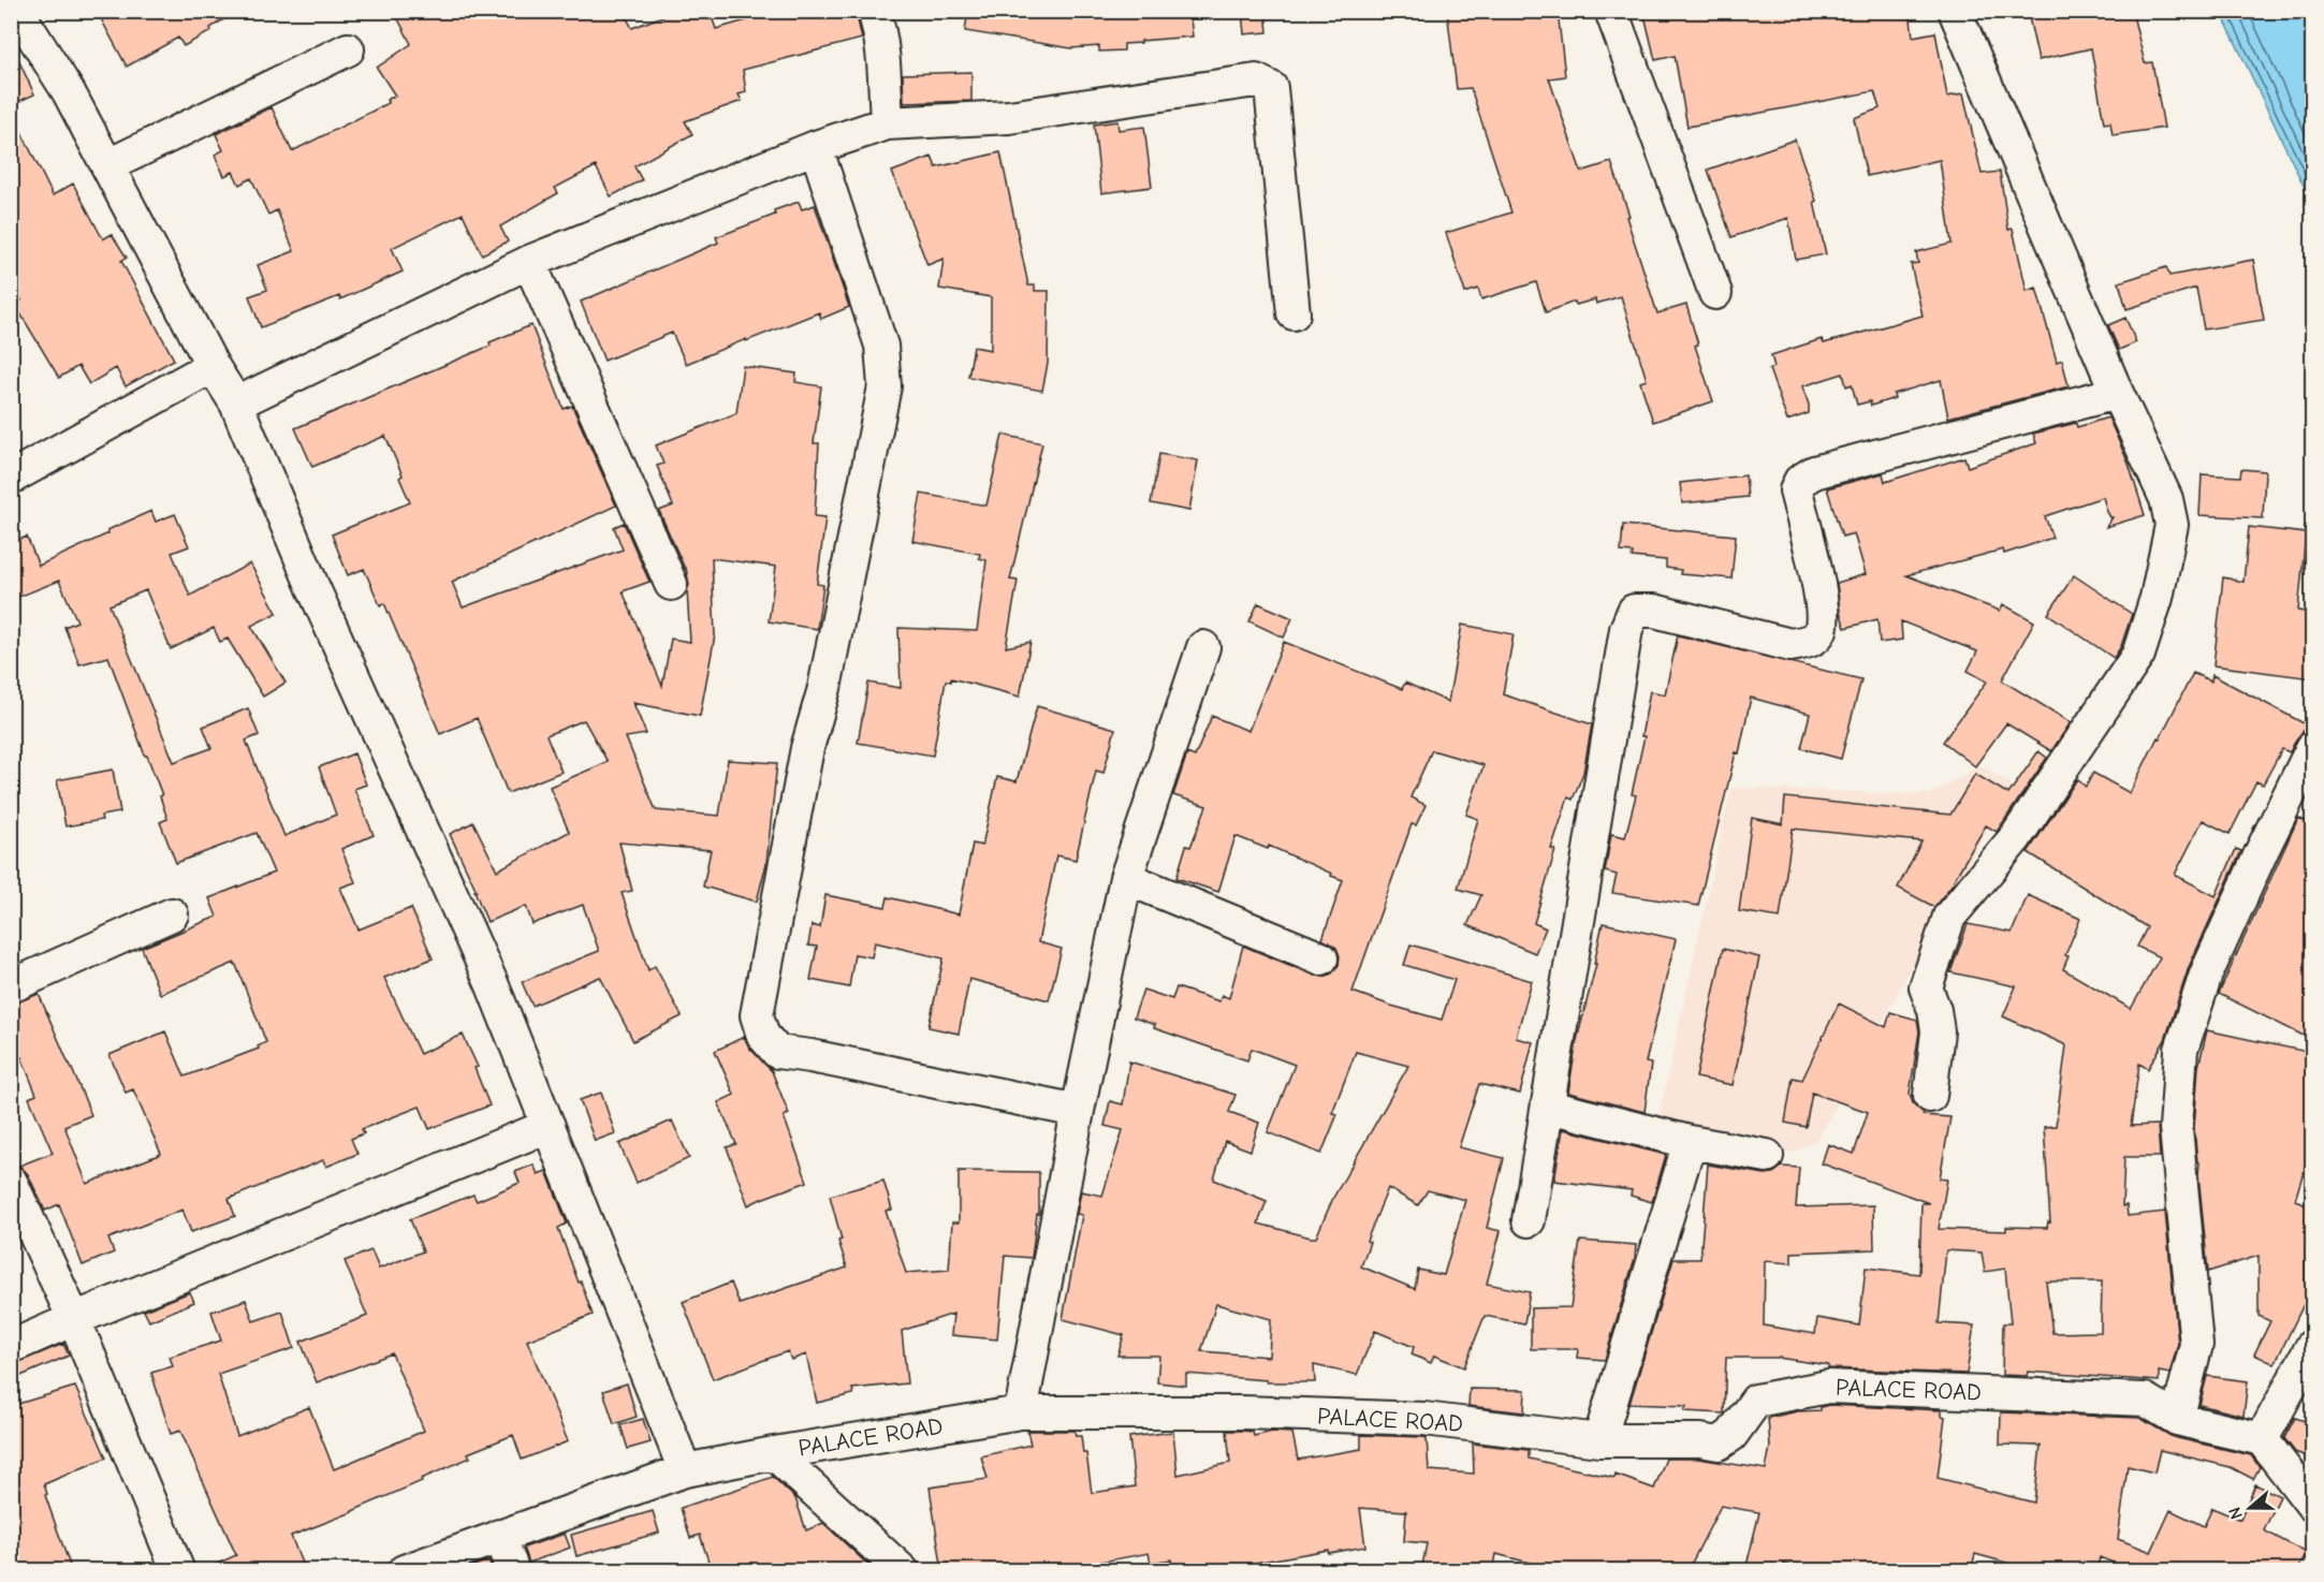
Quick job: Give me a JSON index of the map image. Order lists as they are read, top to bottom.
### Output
{
  "streets": {
    "street": ["PALACE ROAD"]
  },
  "north": "left"
}
